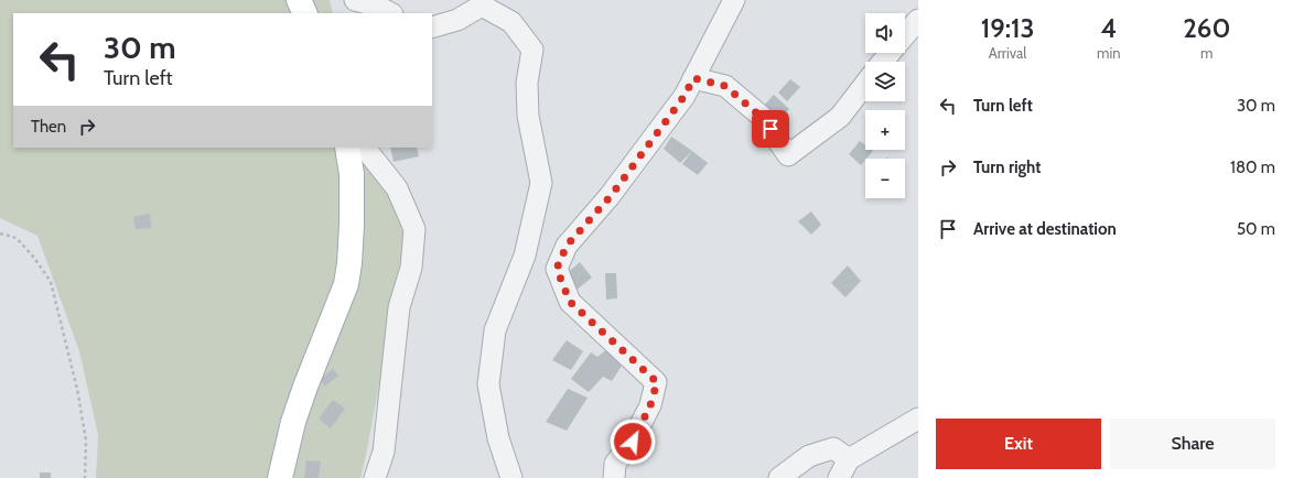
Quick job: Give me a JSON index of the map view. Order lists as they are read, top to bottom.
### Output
{
  "page": {
    "eta": [
      "19:13",
      "Arrival",
      "4",
      "min",
      "260",
      "m"
    ],
    "map_buttons": ["+", "−"],
    "turn": ["30 m", "Turn left"],
    "list": [
      {
        "name": "Turn left",
        "value": "30 m"
      },
      {
        "name": "Turn right",
        "value": "180 m"
      },
      {
        "name": "Arrive at destination",
        "value": "50 m"
      }
    ],
    "then": "Then",
    "buttons": ["Exit", "Share"]
  }
}
